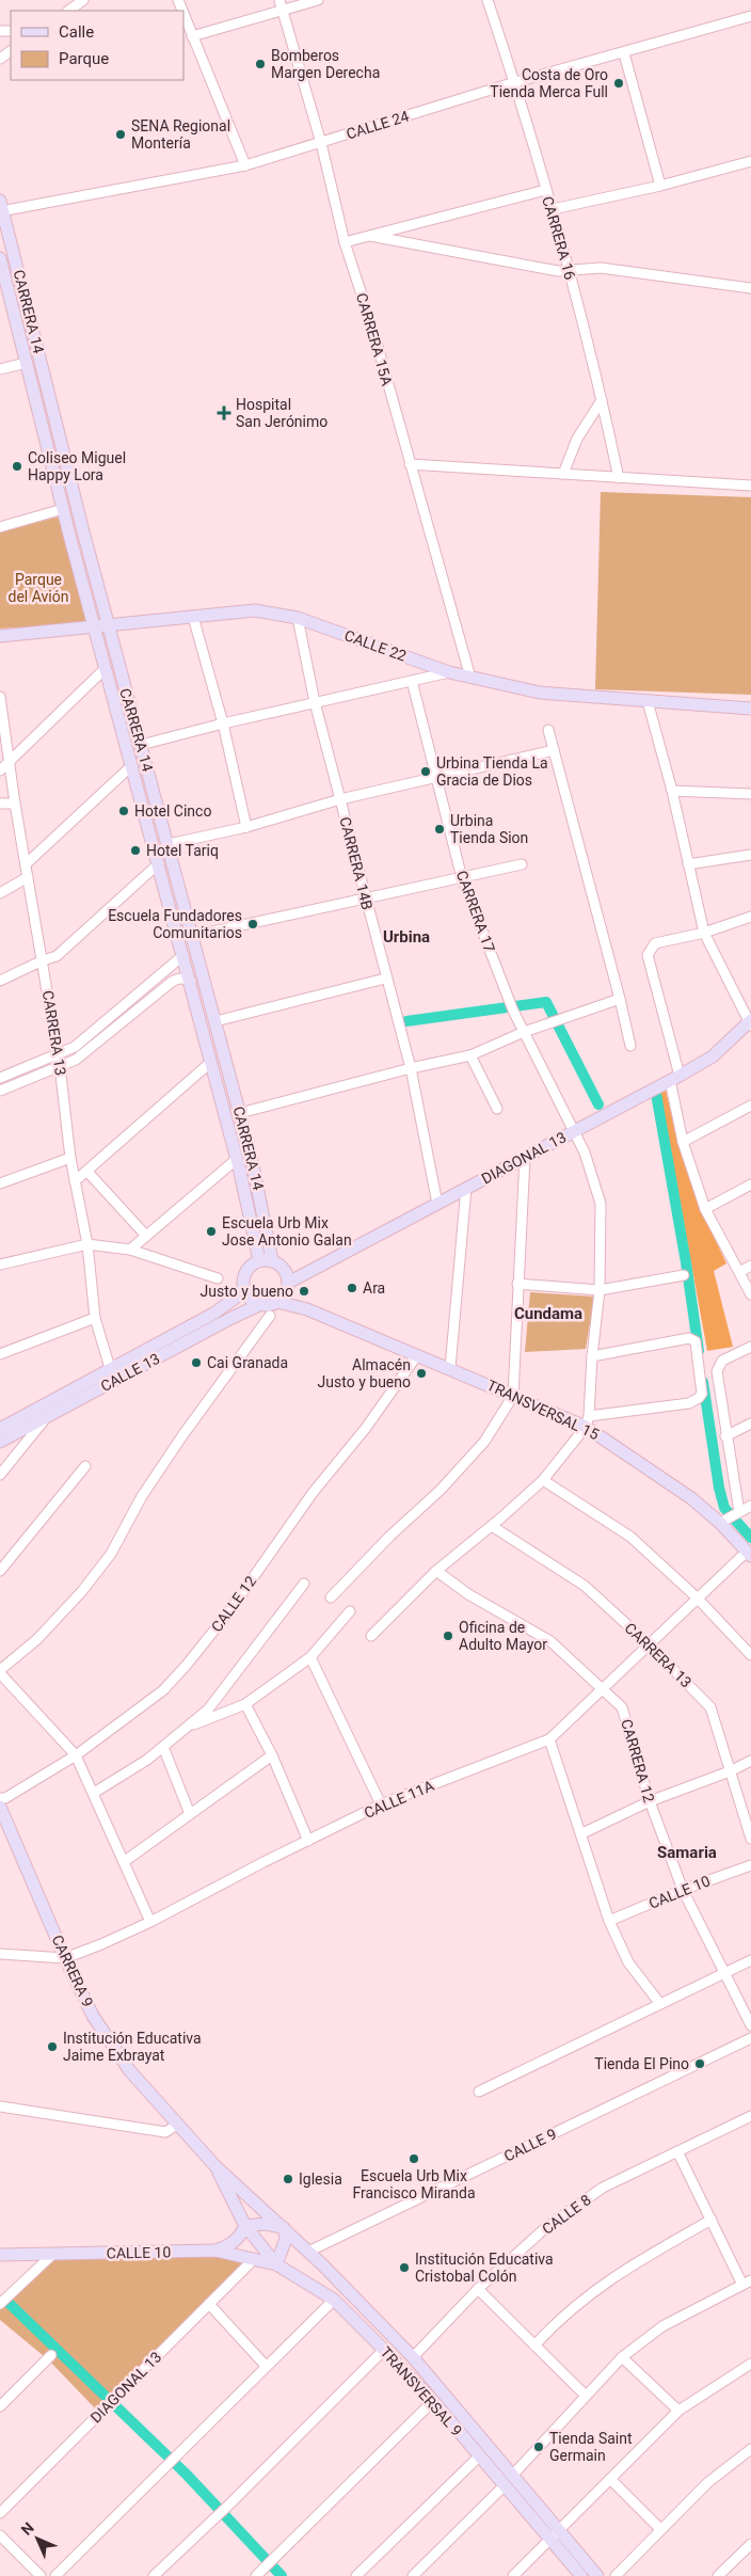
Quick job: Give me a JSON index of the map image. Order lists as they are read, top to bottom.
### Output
{
  "streets": {
    "street": [
      "CALLE 24",
      "CARRERA 16",
      "CARRERA 14",
      "CARRERA 15A",
      "CALLE 22",
      "CARRERA 14B",
      "CARRERA 17",
      "CARRERA 13",
      "DIAGONAL 13",
      "CALLE 13",
      "TRANSVERSAL 15",
      "CALLE 12",
      "CARRERA 12",
      "CALLE 11A",
      "CALLE 10",
      "CARRERA 9",
      "CALLE 9",
      "CALLE 8",
      "TRANSVERSAL 9"
    ]
  },
  "crossings": [
    ["CALLE 24", "CARRERA 16"],
    ["CALLE 24", "CARRERA 14"],
    ["CALLE 24", "CARRERA 15A"],
    ["CARRERA 14", "CALLE 22"],
    ["CARRERA 14", "DIAGONAL 13"],
    ["CARRERA 14", "CALLE 13"],
    ["CARRERA 14", "TRANSVERSAL 15"],
    ["CARRERA 15A", "CALLE 22"],
    ["CALLE 22", "CARRERA 14B"],
    ["CARRERA 14B", "DIAGONAL 13"],
    ["CARRERA 17", "DIAGONAL 13"],
    ["CARRERA 17", "TRANSVERSAL 15"],
    ["CARRERA 13", "CALLE 13"],
    ["CARRERA 13", "CALLE 11A"],
    ["DIAGONAL 13", "CALLE 13"],
    ["DIAGONAL 13", "TRANSVERSAL 15"],
    ["DIAGONAL 13", "CALLE 10"],
    ["CALLE 13", "TRANSVERSAL 15"],
    ["TRANSVERSAL 15", "CALLE 12"],
    ["TRANSVERSAL 15", "CALLE 11A"],
    ["CARRERA 12", "CALLE 11A"],
    ["CARRERA 12", "CALLE 10"],
    ["CALLE 11A", "CARRERA 9"],
    ["CALLE 10", "TRANSVERSAL 9"],
    ["CARRERA 9", "TRANSVERSAL 9"],
    ["CALLE 9", "TRANSVERSAL 9"],
    ["CALLE 8", "TRANSVERSAL 9"]
  ],
  "districts": ["Urbina", "Cundama", "Samaria"],
  "parks": ["Parque del Avión"],
  "places": {
    "other": [
      "Bomberos Margen Derecha",
      "Costa de Oro Tienda Merca Full",
      "SENA Regional Montería",
      "Coliseo Miguel Happy Lora",
      "Urbina Tienda La Gracia de Dios",
      "Hotel Cinco",
      "Urbina Tienda Sion",
      "Hotel Tariq",
      "Escuela Fundadores Comunitarios",
      "Escuela Urb Mix Jose Antonio Galan",
      "Ara",
      "Justo y bueno",
      "Cai Granada",
      "Almacén Justo y bueno",
      "Oficina de Adulto Mayor",
      "Institución Educativa Jaime Exbrayat",
      "Tienda El Pino",
      "Escuela Urb Mix Francisco Miranda",
      "Iglesia",
      "Institución Educativa Cristobal Colón",
      "Tienda Saint Germain"
    ],
    "health": ["Hospital San Jerónimo"]
  },
  "legend": ["Calle", "Parque"],
  "north": "top left"
}
